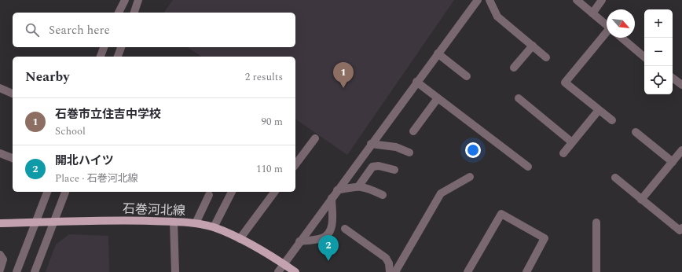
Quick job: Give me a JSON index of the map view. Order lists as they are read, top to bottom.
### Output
{
  "streets": {
    "main road": ["石巻河北線"]
  },
  "north": "bottom right",
  "page": {
    "map_buttons": ["+", "−"],
    "search": "Search here",
    "heading": ["Nearby", "2 results"],
    "pins": ["1", "2"],
    "list": [
      {
        "mark": "1",
        "name": "石巻市立住吉中学校",
        "note": "School",
        "value": "90 m"
      },
      {
        "mark": "2",
        "name": "開北ハイツ",
        "note": "Place · 石巻河北線",
        "value": "110 m"
      }
    ]
  }
}
